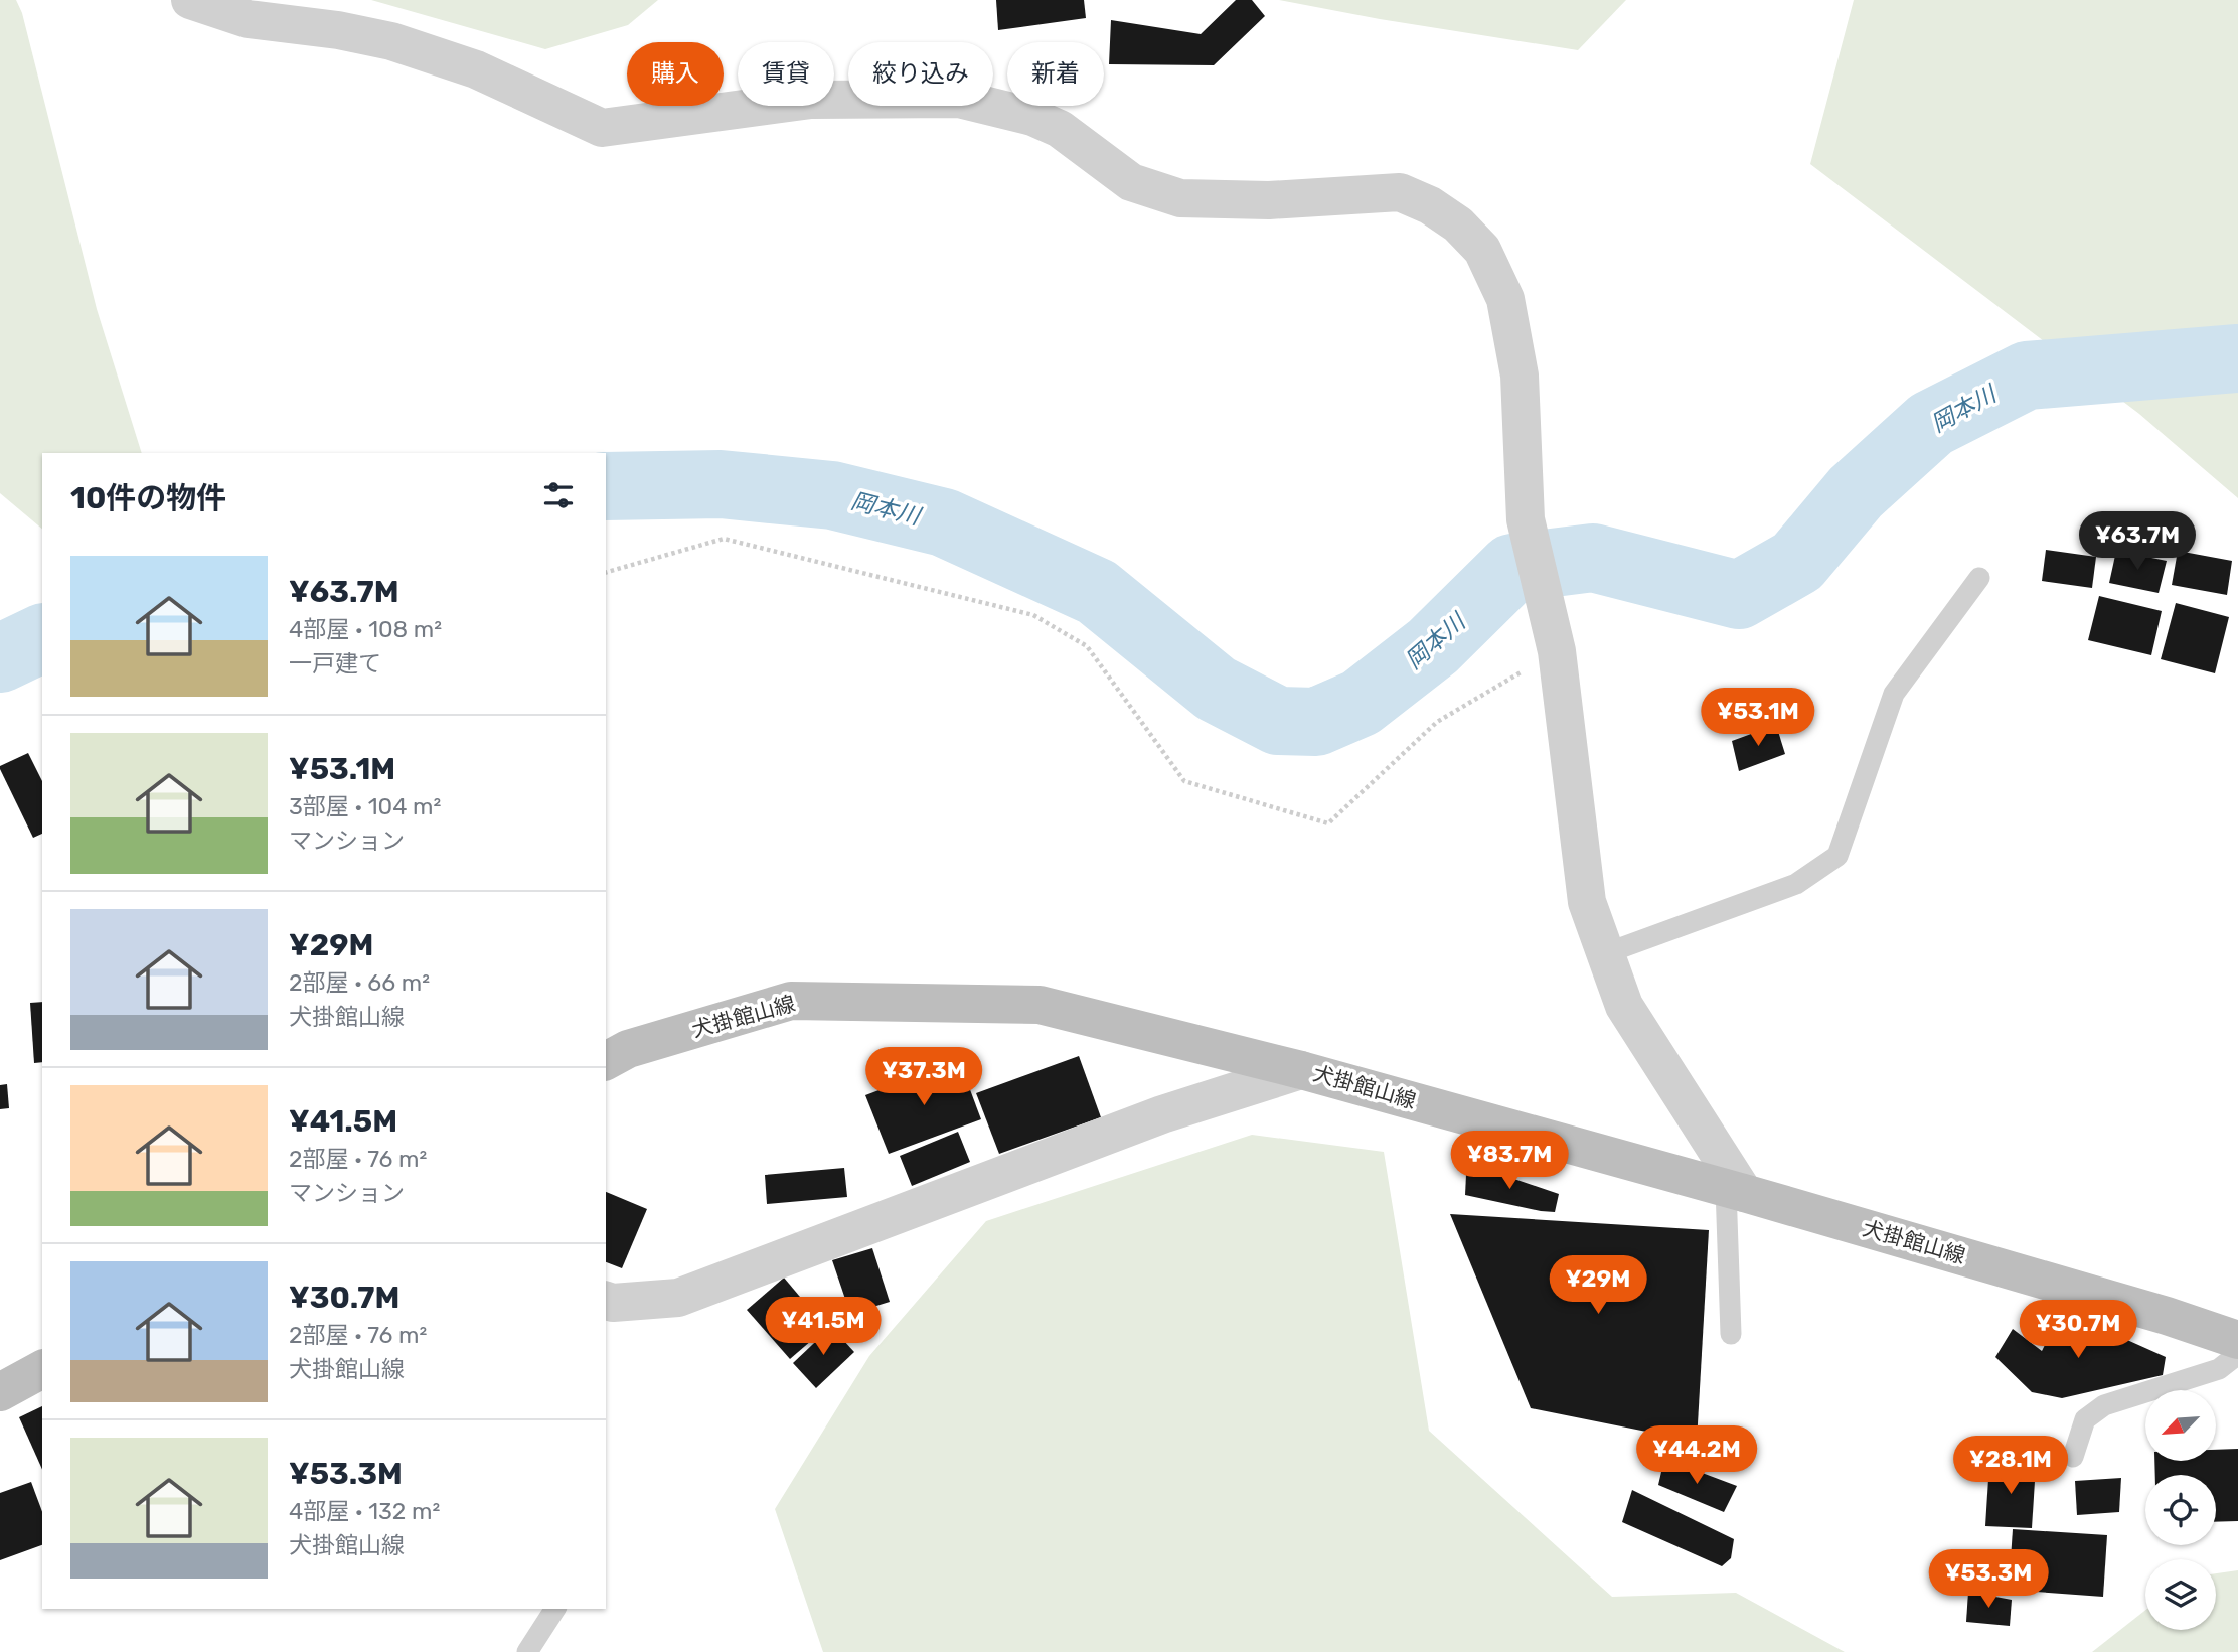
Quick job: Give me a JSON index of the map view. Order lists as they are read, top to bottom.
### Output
{
  "streets": {
    "main road": ["犬掛館山線"]
  },
  "water": ["岡本川"],
  "north": "bottom left",
  "page": {
    "chip": [
      "購入",
      "賃貸",
      "絞り込み",
      "新着"
    ],
    "heading": "10件の物件",
    "price": [
      "¥63.7M",
      "¥53.1M",
      "¥37.3M",
      "¥83.7M",
      "¥29M",
      "¥41.5M",
      "¥30.7M",
      "¥44.2M",
      "¥28.1M",
      "¥53.3M"
    ],
    "list": [
      {
        "name": "¥63.7M",
        "note": "4部屋 · 108 m² · 一戸建て"
      },
      {
        "name": "¥53.1M",
        "note": "3部屋 · 104 m² · マンション"
      },
      {
        "name": "¥29M",
        "note": "2部屋 · 66 m² · 犬掛館山線"
      },
      {
        "name": "¥41.5M",
        "note": "2部屋 · 76 m² · マンション"
      },
      {
        "name": "¥30.7M",
        "note": "2部屋 · 76 m² · 犬掛館山線"
      },
      {
        "name": "¥53.3M",
        "note": "4部屋 · 132 m² · 犬掛館山線"
      }
    ]
  }
}
